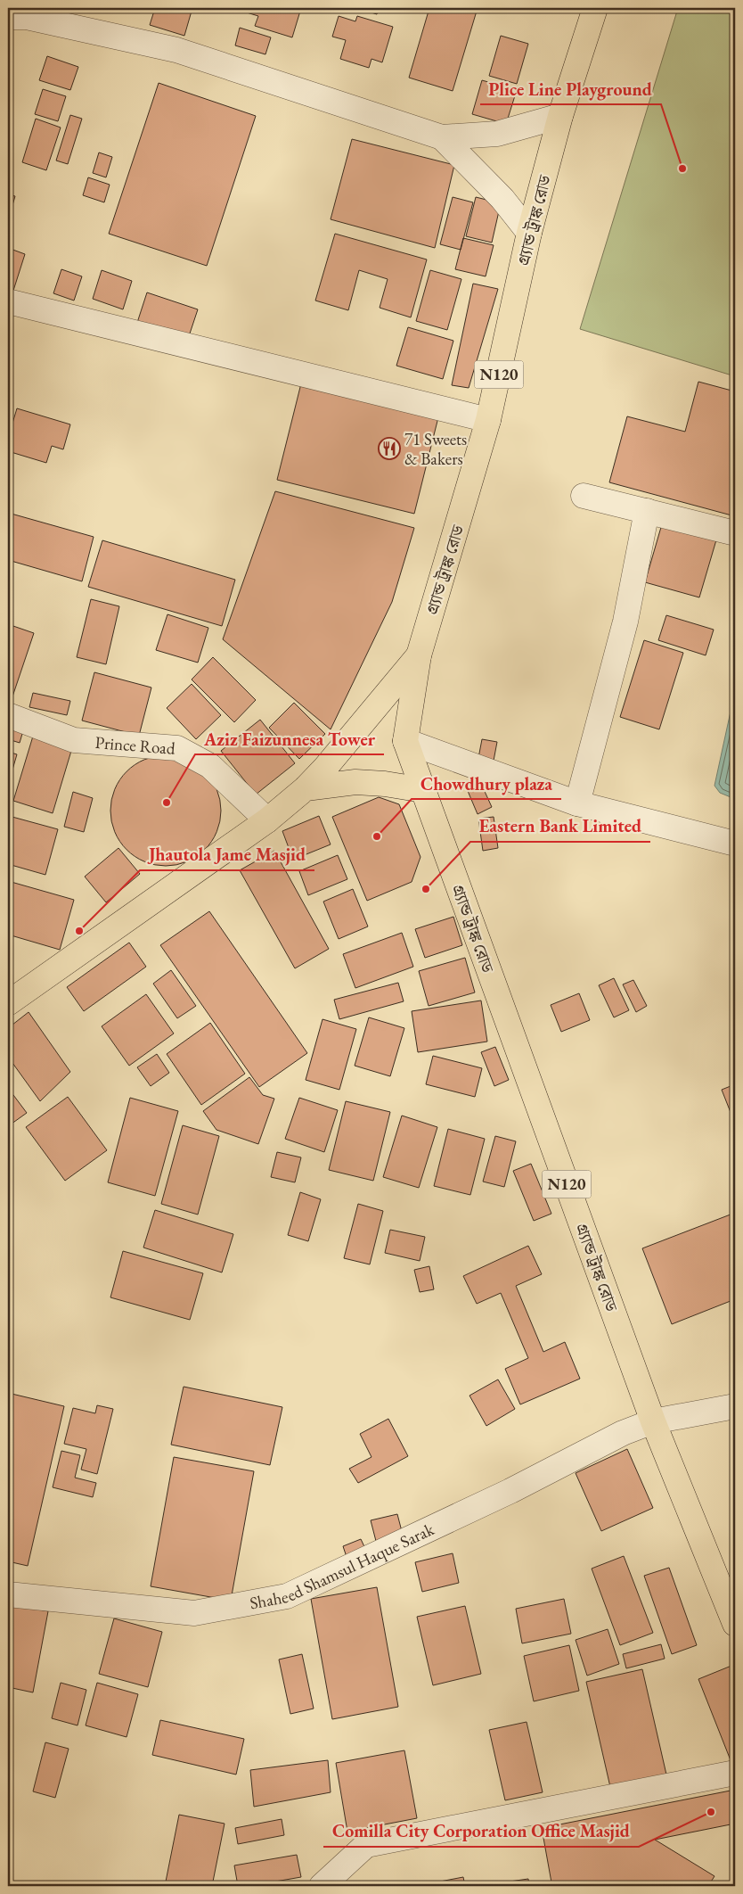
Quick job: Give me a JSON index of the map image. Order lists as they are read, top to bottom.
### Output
{
  "streets": {
    "main road": ["গ্র্যান্ড ট্রাঙ্ক রোড", "N120"],
    "street": ["Prince Road", "Shaheed Shamsul Haque Sarak"]
  },
  "crossings": [
    ["গ্র্যান্ড ট্রাঙ্ক রোড", "Shaheed Shamsul Haque Sarak"]
  ],
  "places": {
    "other": [
      "Plice Line Playground",
      "Aziz Faizunnesa Tower",
      "Chowdhury plaza",
      "Eastern Bank Limited",
      "Jhautola Jame Masjid",
      "Comilla City Corporation Office Masjid"
    ],
    "restaurant": ["71 Sweets & Bakers"]
  }
}
